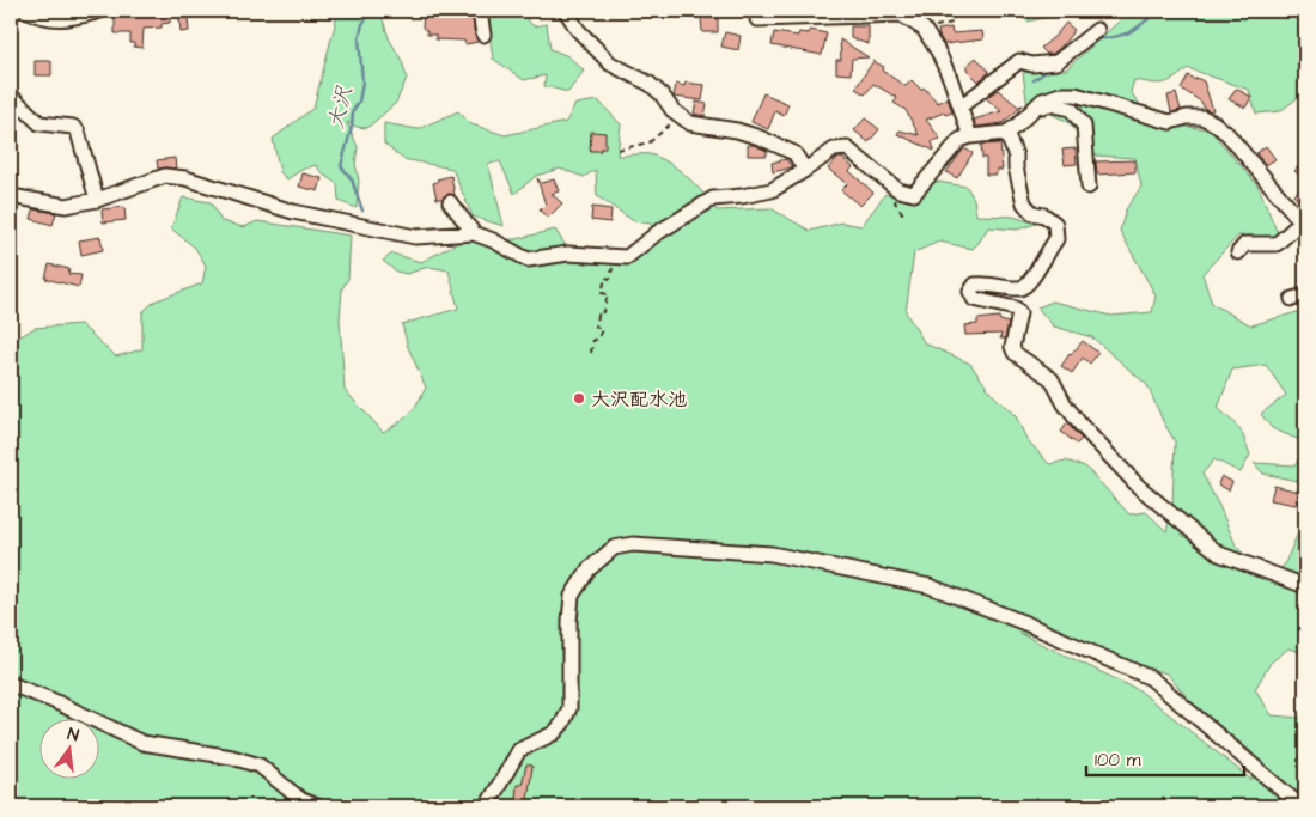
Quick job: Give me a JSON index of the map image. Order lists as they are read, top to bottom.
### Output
{
  "water": ["大沢"],
  "places": ["大沢配水池"],
  "scale_bar": "100 m",
  "north": "top"
}
